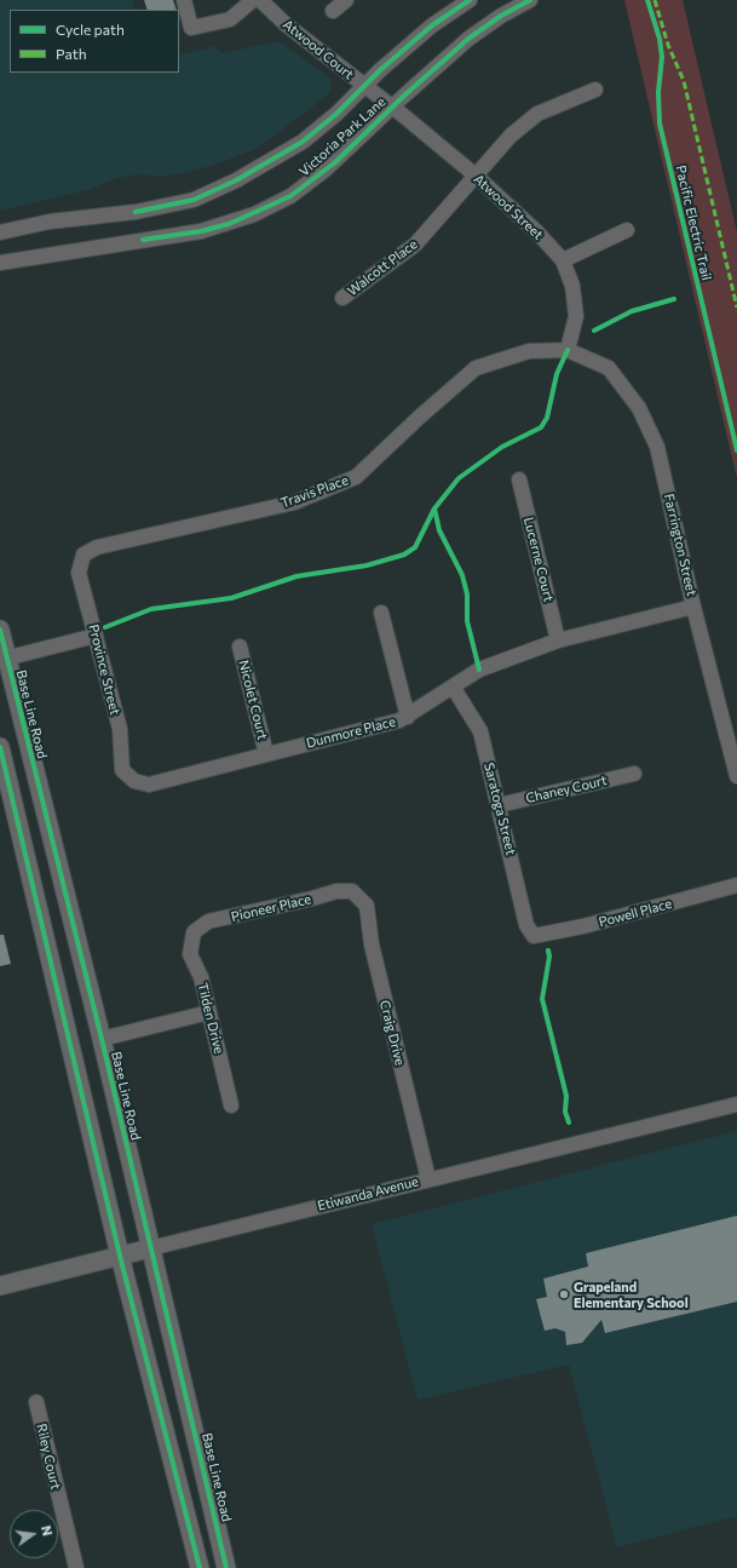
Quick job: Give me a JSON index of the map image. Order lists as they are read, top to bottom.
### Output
{
  "streets": {
    "main road": ["Base Line Road", "Etiwanda Avenue"],
    "street": [
      "Atwood Court",
      "Victoria Park Lane",
      "Atwood Street",
      "Walcott Place",
      "Travis Place",
      "Farrington Street",
      "Lucerne Court",
      "Province Street",
      "Nicolet Court",
      "Dunmore Place",
      "Chaney Court",
      "Saratoga Street",
      "Pioneer Place",
      "Powell Place",
      "Tilden Drive",
      "Craig Drive",
      "Riley Court"
    ],
    "cycle path": ["Pacific Electric Trail"]
  },
  "crossings": [
    ["Atwood Court", "Victoria Park Lane"],
    ["Atwood Court", "Atwood Street"],
    ["Victoria Park Lane", "Atwood Street"],
    ["Atwood Street", "Walcott Place"],
    ["Atwood Street", "Travis Place"],
    ["Atwood Street", "Farrington Street"],
    ["Travis Place", "Farrington Street"],
    ["Travis Place", "Province Street"],
    ["Farrington Street", "Dunmore Place"],
    ["Lucerne Court", "Dunmore Place"],
    ["Province Street", "Dunmore Place"],
    ["Nicolet Court", "Dunmore Place"],
    ["Base Line Road", "Etiwanda Avenue"],
    ["Dunmore Place", "Saratoga Street"],
    ["Chaney Court", "Saratoga Street"],
    ["Saratoga Street", "Powell Place"],
    ["Pioneer Place", "Tilden Drive"],
    ["Pioneer Place", "Craig Drive"],
    ["Craig Drive", "Etiwanda Avenue"]
  ],
  "places": ["Grapeland Elementary School"],
  "legend": ["Cycle path", "Path"],
  "north": "right"
}
